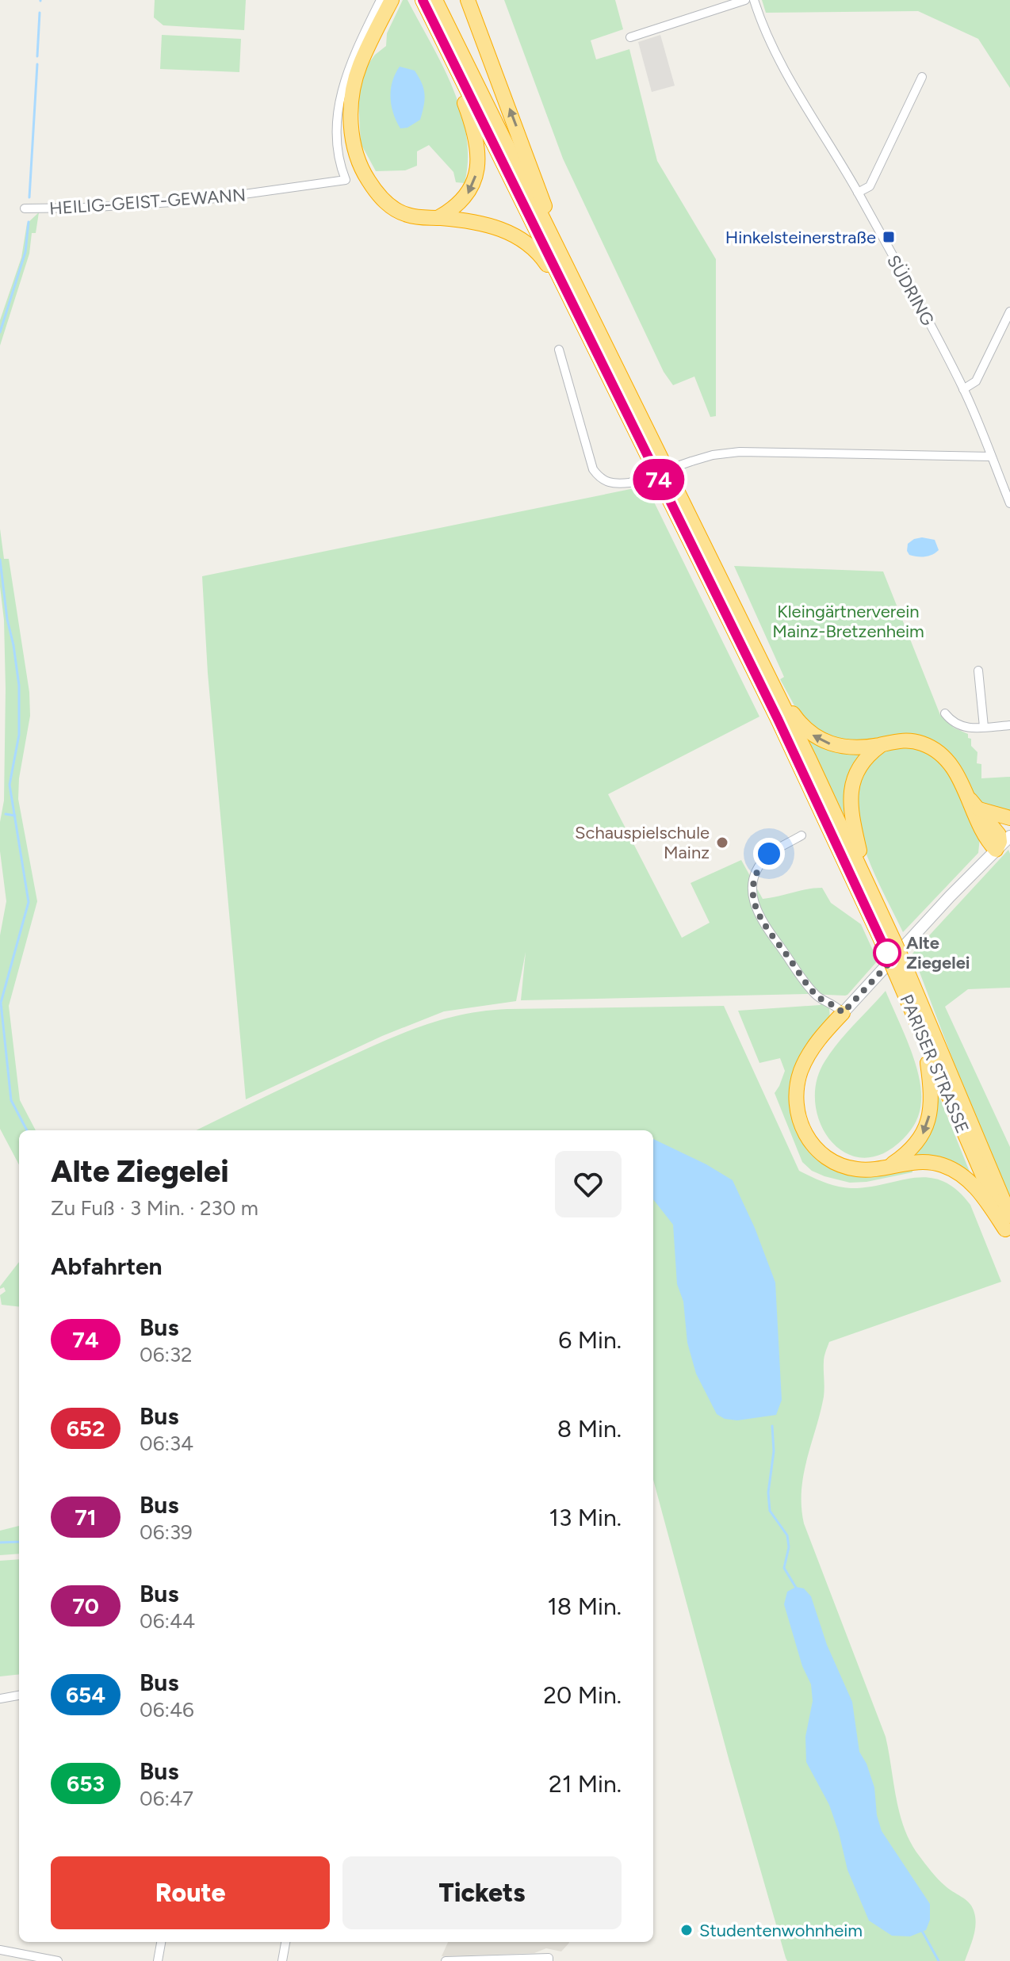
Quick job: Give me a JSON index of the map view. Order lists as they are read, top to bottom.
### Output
{
  "streets": {
    "highway": ["PARISER STRASSE"],
    "street": ["HEILIG-GEIST-GEWANN", "SÜDRING"]
  },
  "parks": ["Kleingärtnerverein Mainz-Bretzenheim"],
  "places": {
    "transit": ["Hinkelsteinerstraße"],
    "other": ["Schauspielschule Mainz", "Alte Ziegelei", "Studentenwohnheim"]
  },
  "lines": ["bus line 74"],
  "page": {
    "on_map": "74",
    "heading": [
      ["Alte Ziegelei", "Zu Fuß · 3 Min. · 230 m"],
      "Abfahrten"
    ],
    "list": [
      {
        "mark": "74",
        "name": "Bus",
        "note": "06:32",
        "value": "6 Min."
      },
      {
        "mark": "652",
        "name": "Bus",
        "note": "06:34",
        "value": "8 Min."
      },
      {
        "mark": "71",
        "name": "Bus",
        "note": "06:39",
        "value": "13 Min."
      },
      {
        "mark": "70",
        "name": "Bus",
        "note": "06:44",
        "value": "18 Min."
      },
      {
        "mark": "654",
        "name": "Bus",
        "note": "06:46",
        "value": "20 Min."
      },
      {
        "mark": "653",
        "name": "Bus",
        "note": "06:47",
        "value": "21 Min."
      }
    ],
    "buttons": ["Route", "Tickets"]
  }
}
